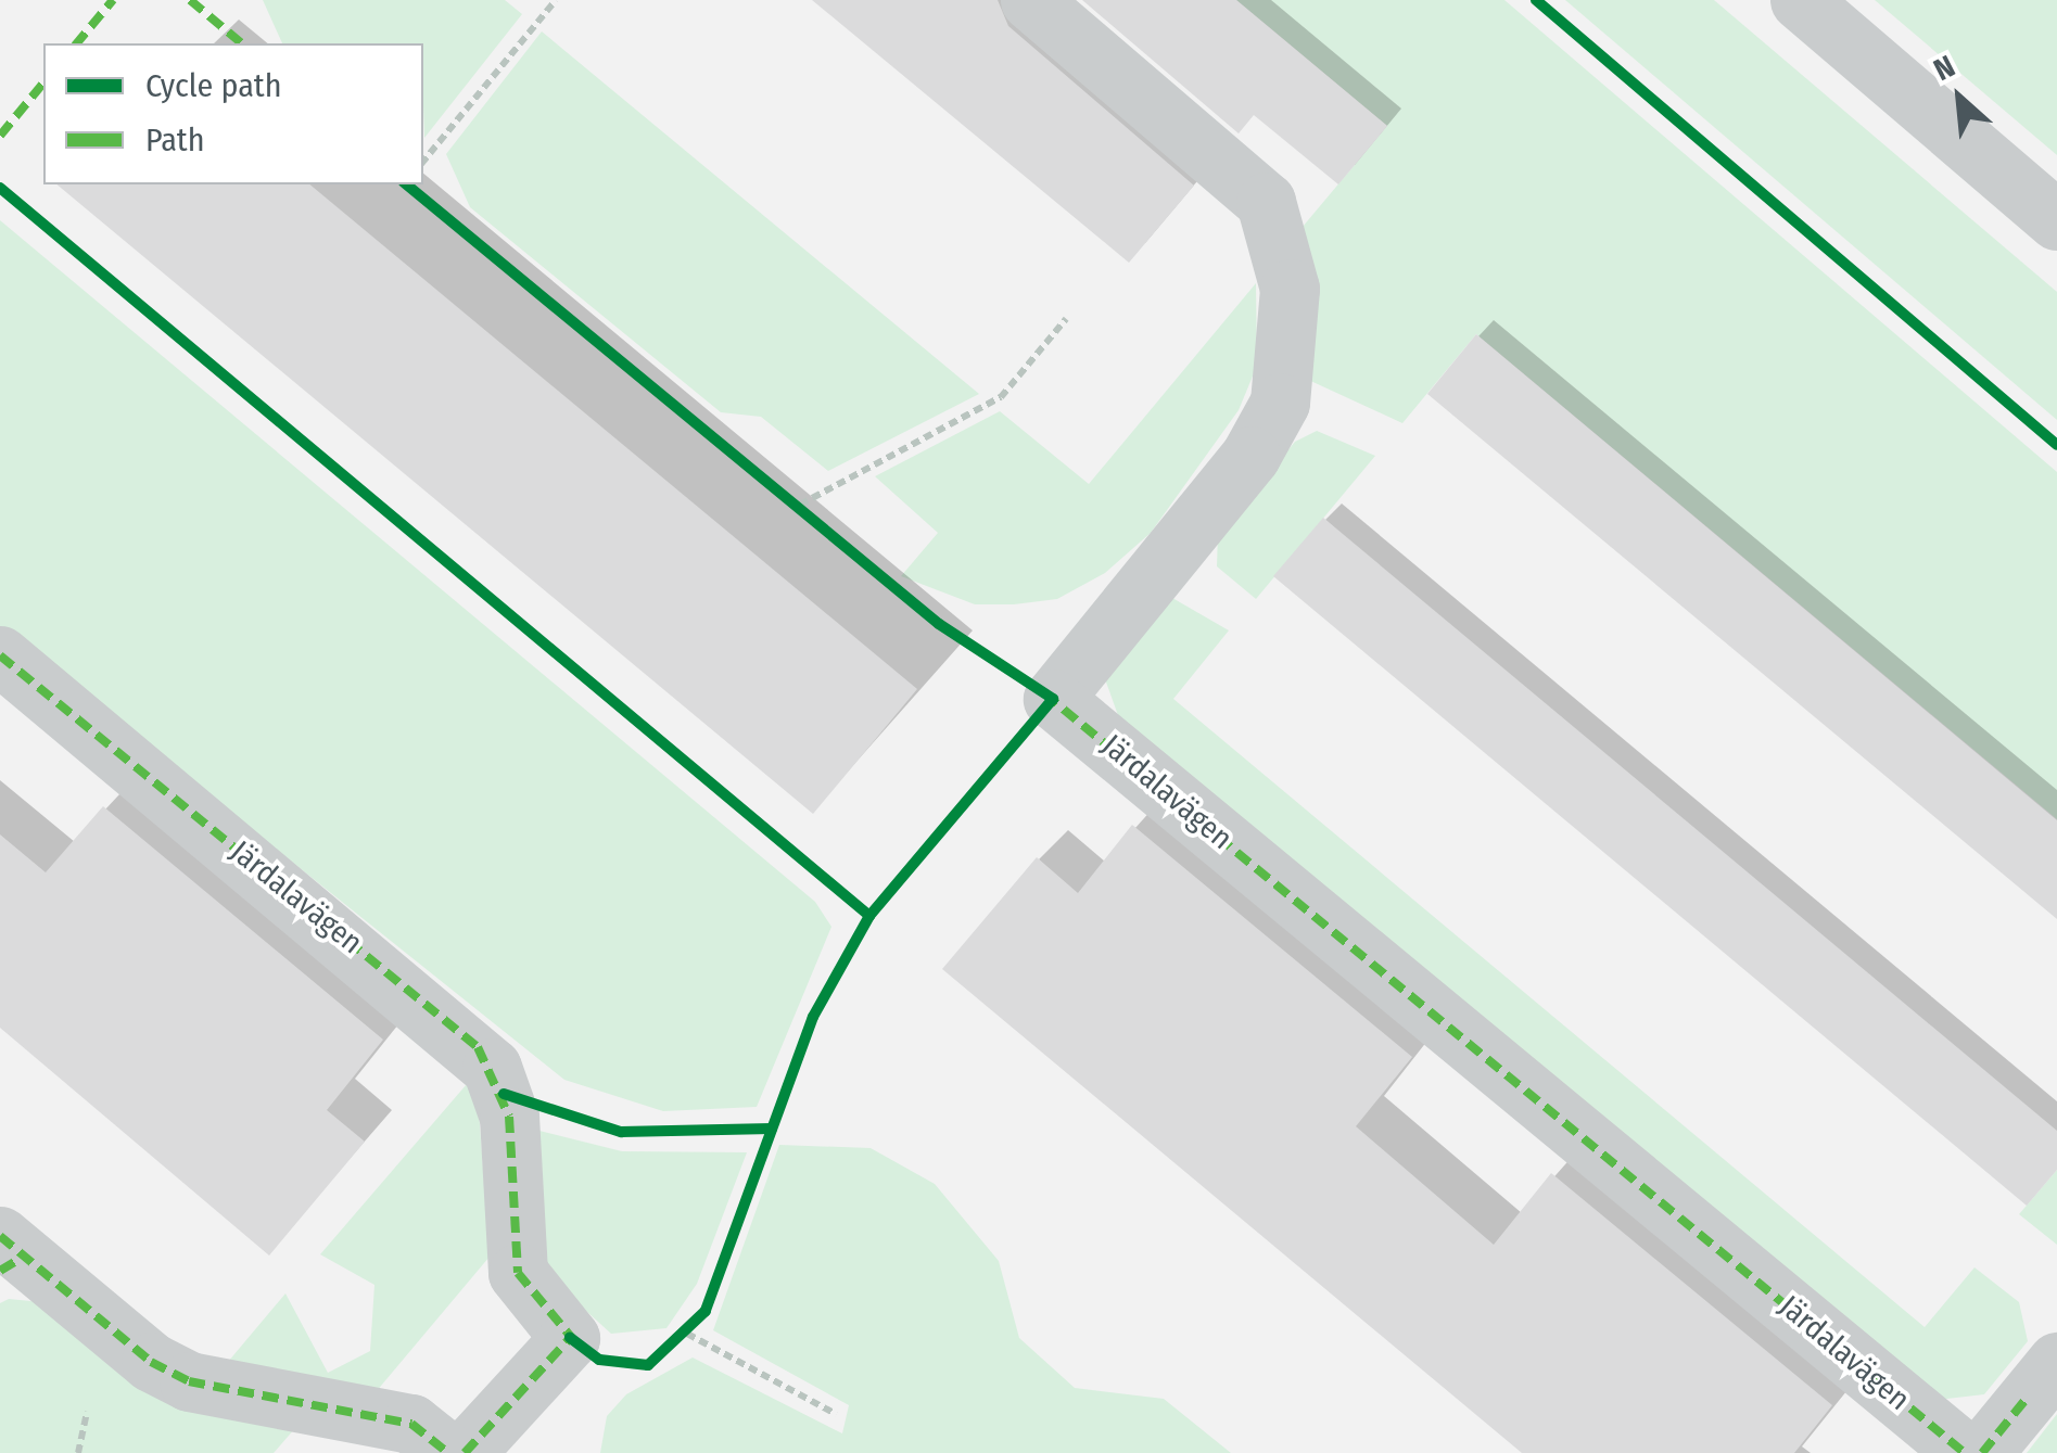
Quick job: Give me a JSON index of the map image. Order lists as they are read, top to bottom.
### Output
{
  "streets": {
    "street": ["Järdalavägen"]
  },
  "legend": ["Cycle path", "Path"],
  "north": "top left"
}
